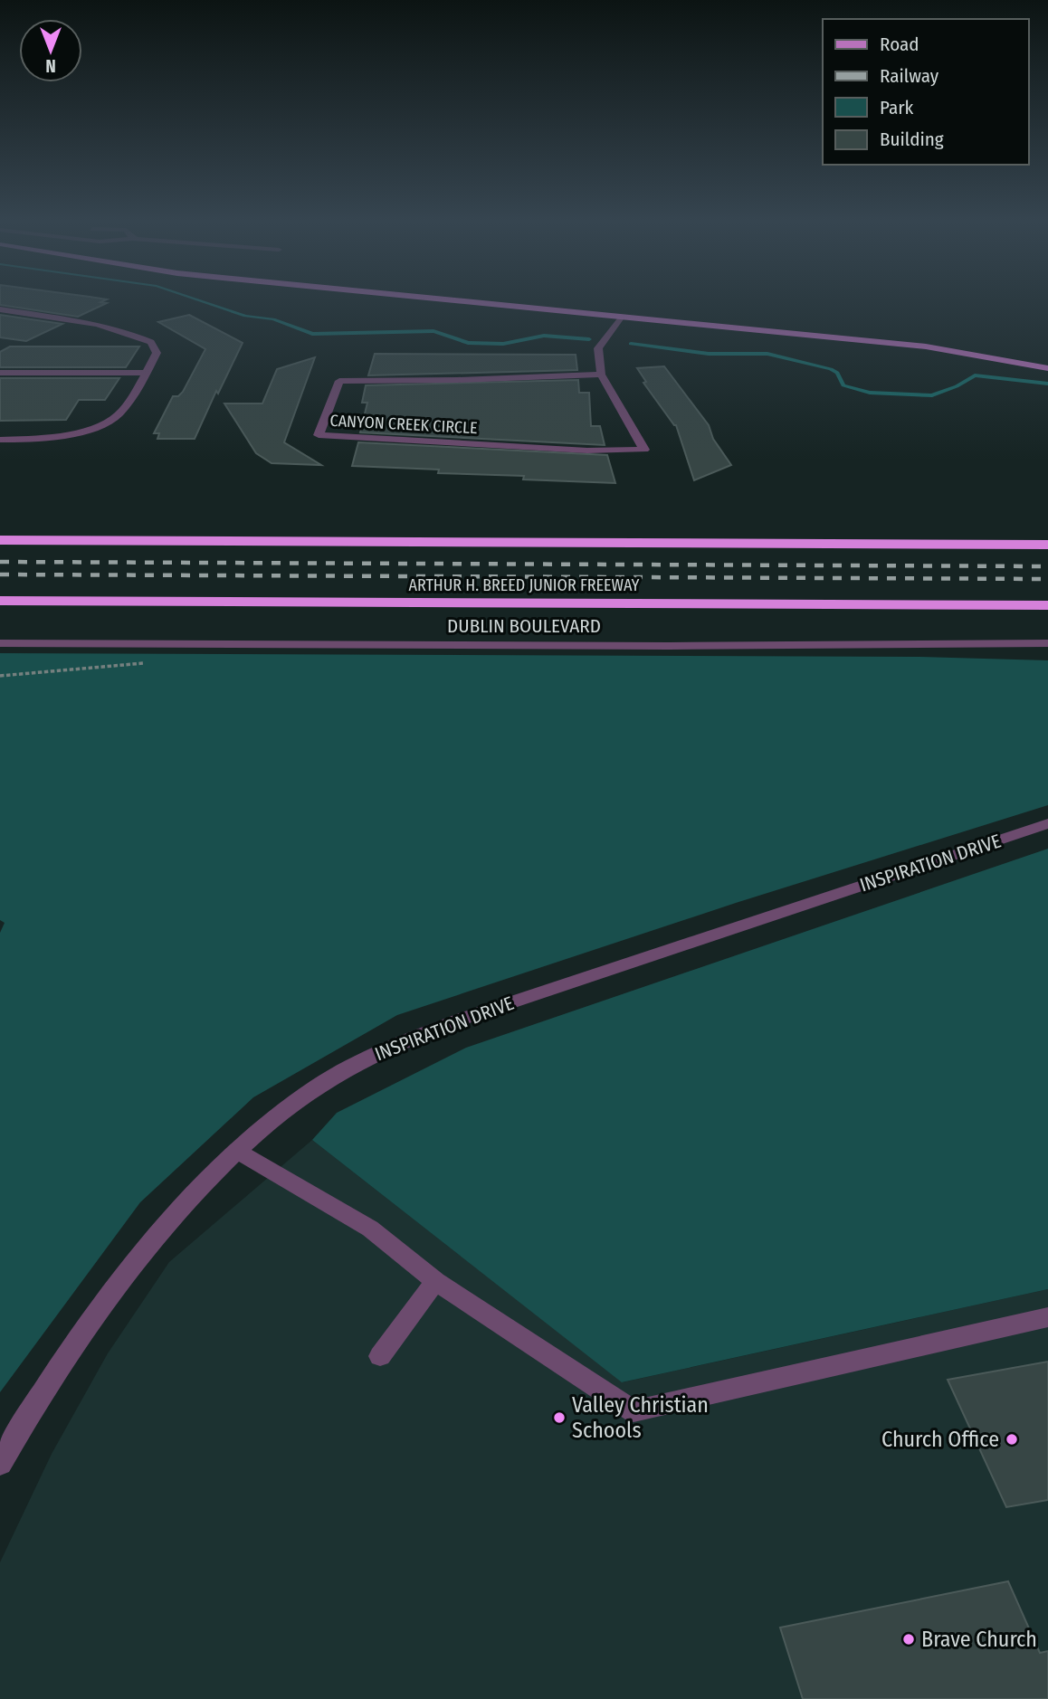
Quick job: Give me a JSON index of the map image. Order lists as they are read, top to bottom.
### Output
{
  "streets": {
    "highway": ["ARTHUR H. BREED JUNIOR FREEWAY"],
    "street": ["CANYON CREEK CIRCLE", "DUBLIN BOULEVARD", "INSPIRATION DRIVE"]
  },
  "places": ["Valley Christian Schools", "Church Office", "Brave Church"],
  "legend": [
    "Road",
    "Railway",
    "Park",
    "Building"
  ],
  "north": "bottom"
}
